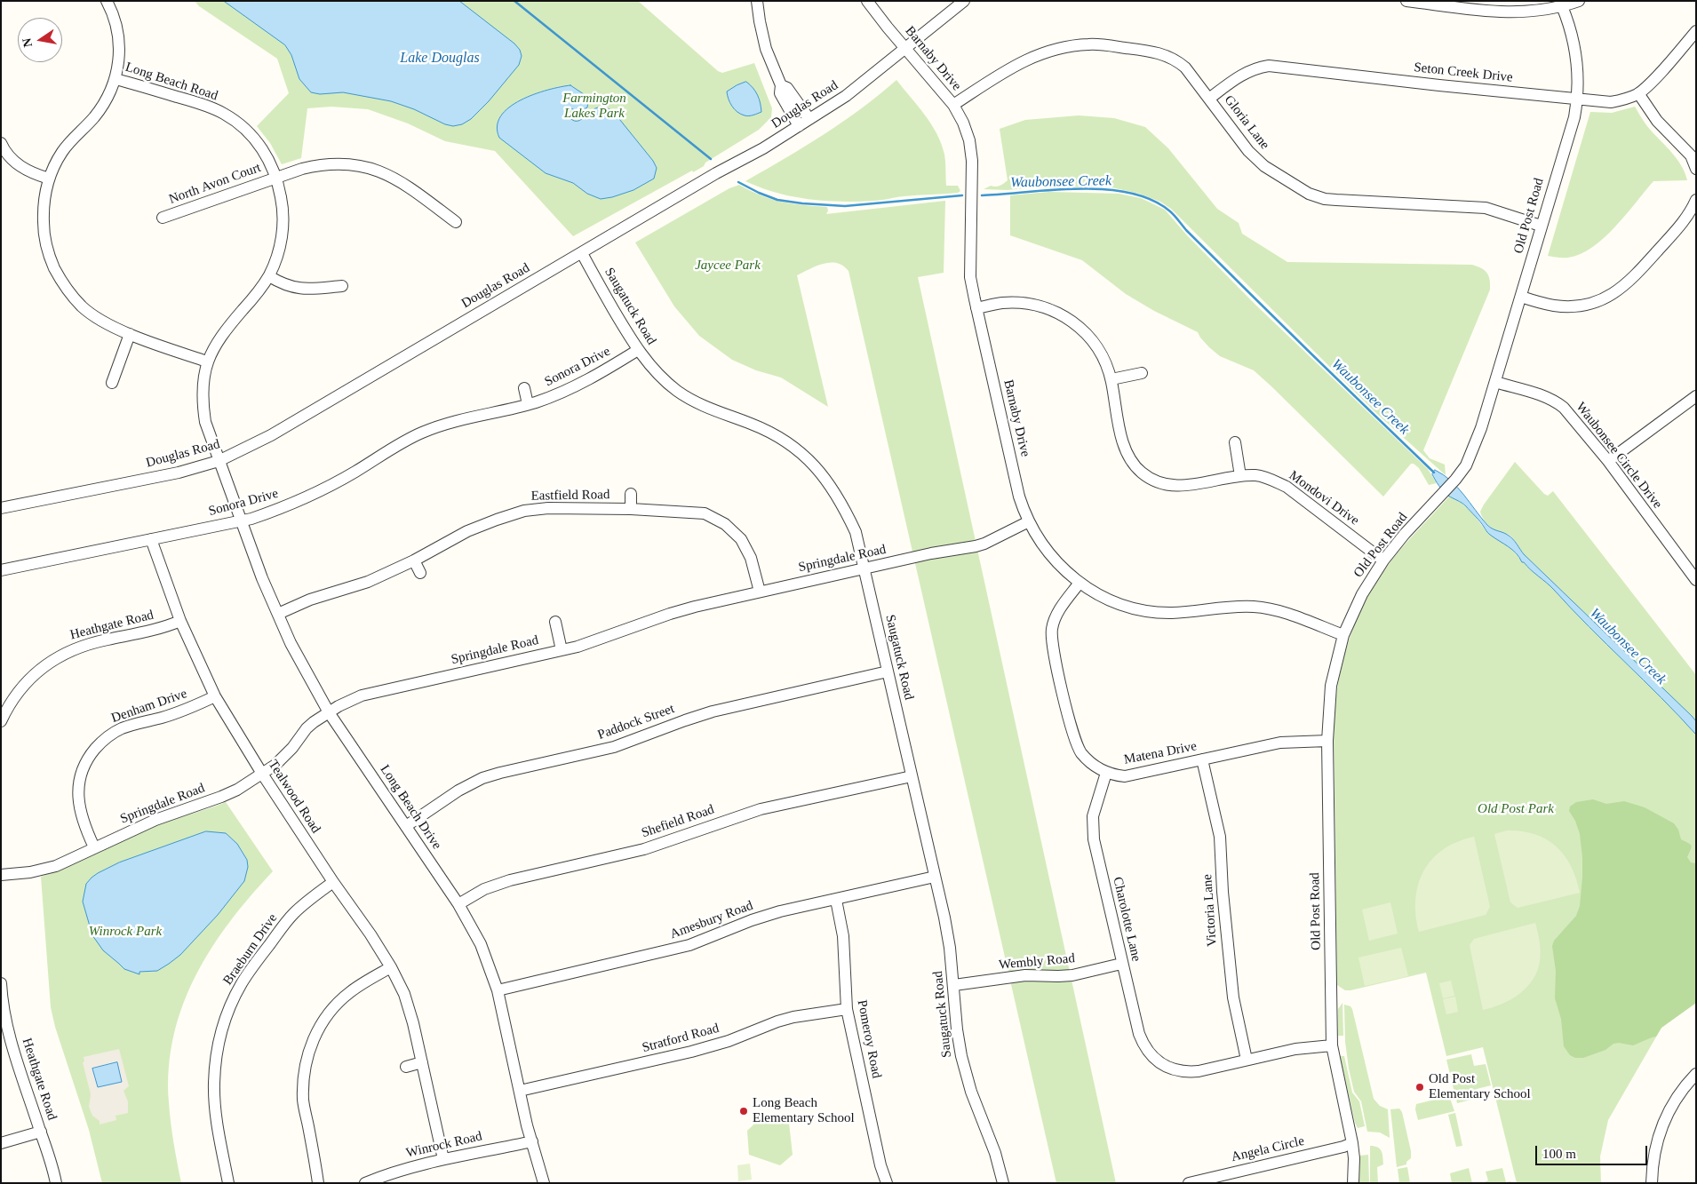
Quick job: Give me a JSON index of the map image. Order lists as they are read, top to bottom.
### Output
{
  "streets": {
    "street": [
      "Barnaby Drive",
      "Seton Creek Drive",
      "Long Beach Road",
      "Douglas Road",
      "Gloria Lane",
      "North Avon Court",
      "Old Post Road",
      "Saugatuck Road",
      "Sonora Drive",
      "Waubonsee Circle Drive",
      "Eastfield Road",
      "Mondovi Drive",
      "Springdale Road",
      "Heathgate Road",
      "Denham Drive",
      "Paddock Street",
      "Matena Drive",
      "Tealwood Road",
      "Long Beach Drive",
      "Shefield Road",
      "Victoria Lane",
      "Charolotte Lane",
      "Amesbury Road",
      "Braeburn Drive",
      "Wembly Road",
      "Stratford Road",
      "Pomeroy Road",
      "Winrock Road",
      "Angela Circle"
    ]
  },
  "crossings": [
    ["Barnaby Drive", "Douglas Road"],
    ["Barnaby Drive", "Gloria Lane"],
    ["Barnaby Drive", "Old Post Road"],
    ["Barnaby Drive", "Mondovi Drive"],
    ["Barnaby Drive", "Springdale Road"],
    ["Barnaby Drive", "Matena Drive"],
    ["Seton Creek Drive", "Gloria Lane"],
    ["Seton Creek Drive", "Old Post Road"],
    ["Long Beach Road", "Douglas Road"],
    ["Long Beach Road", "North Avon Court"],
    ["Long Beach Road", "Long Beach Drive"],
    ["Douglas Road", "Saugatuck Road"],
    ["Douglas Road", "Long Beach Drive"],
    ["Gloria Lane", "Old Post Road"],
    ["Old Post Road", "Waubonsee Circle Drive"],
    ["Old Post Road", "Mondovi Drive"],
    ["Old Post Road", "Matena Drive"],
    ["Old Post Road", "Charolotte Lane"],
    ["Old Post Road", "Angela Circle"],
    ["Saugatuck Road", "Sonora Drive"],
    ["Saugatuck Road", "Springdale Road"],
    ["Saugatuck Road", "Paddock Street"],
    ["Saugatuck Road", "Shefield Road"],
    ["Saugatuck Road", "Amesbury Road"],
    ["Saugatuck Road", "Wembly Road"],
    ["Sonora Drive", "Tealwood Road"],
    ["Sonora Drive", "Long Beach Drive"],
    ["Eastfield Road", "Springdale Road"],
    ["Eastfield Road", "Long Beach Drive"],
    ["Springdale Road", "Denham Drive"],
    ["Springdale Road", "Tealwood Road"],
    ["Springdale Road", "Long Beach Drive"],
    ["Heathgate Road", "Tealwood Road"],
    ["Denham Drive", "Tealwood Road"],
    ["Paddock Street", "Long Beach Drive"],
    ["Matena Drive", "Victoria Lane"],
    ["Matena Drive", "Charolotte Lane"],
    ["Tealwood Road", "Braeburn Drive"],
    ["Tealwood Road", "Winrock Road"],
    ["Long Beach Drive", "Shefield Road"],
    ["Long Beach Drive", "Amesbury Road"],
    ["Long Beach Drive", "Stratford Road"],
    ["Long Beach Drive", "Winrock Road"],
    ["Victoria Lane", "Charolotte Lane"],
    ["Charolotte Lane", "Wembly Road"],
    ["Amesbury Road", "Pomeroy Road"],
    ["Stratford Road", "Pomeroy Road"]
  ],
  "water": ["Lake Douglas", "Waubonsee Creek"],
  "parks": [
    "Farmington Lakes Park",
    "Jaycee Park",
    "Old Post Park",
    "Winrock Park"
  ],
  "places": ["Old Post Elementary School", "Long Beach Elementary School"],
  "scale_bar": "100 m",
  "north": "left"
}
